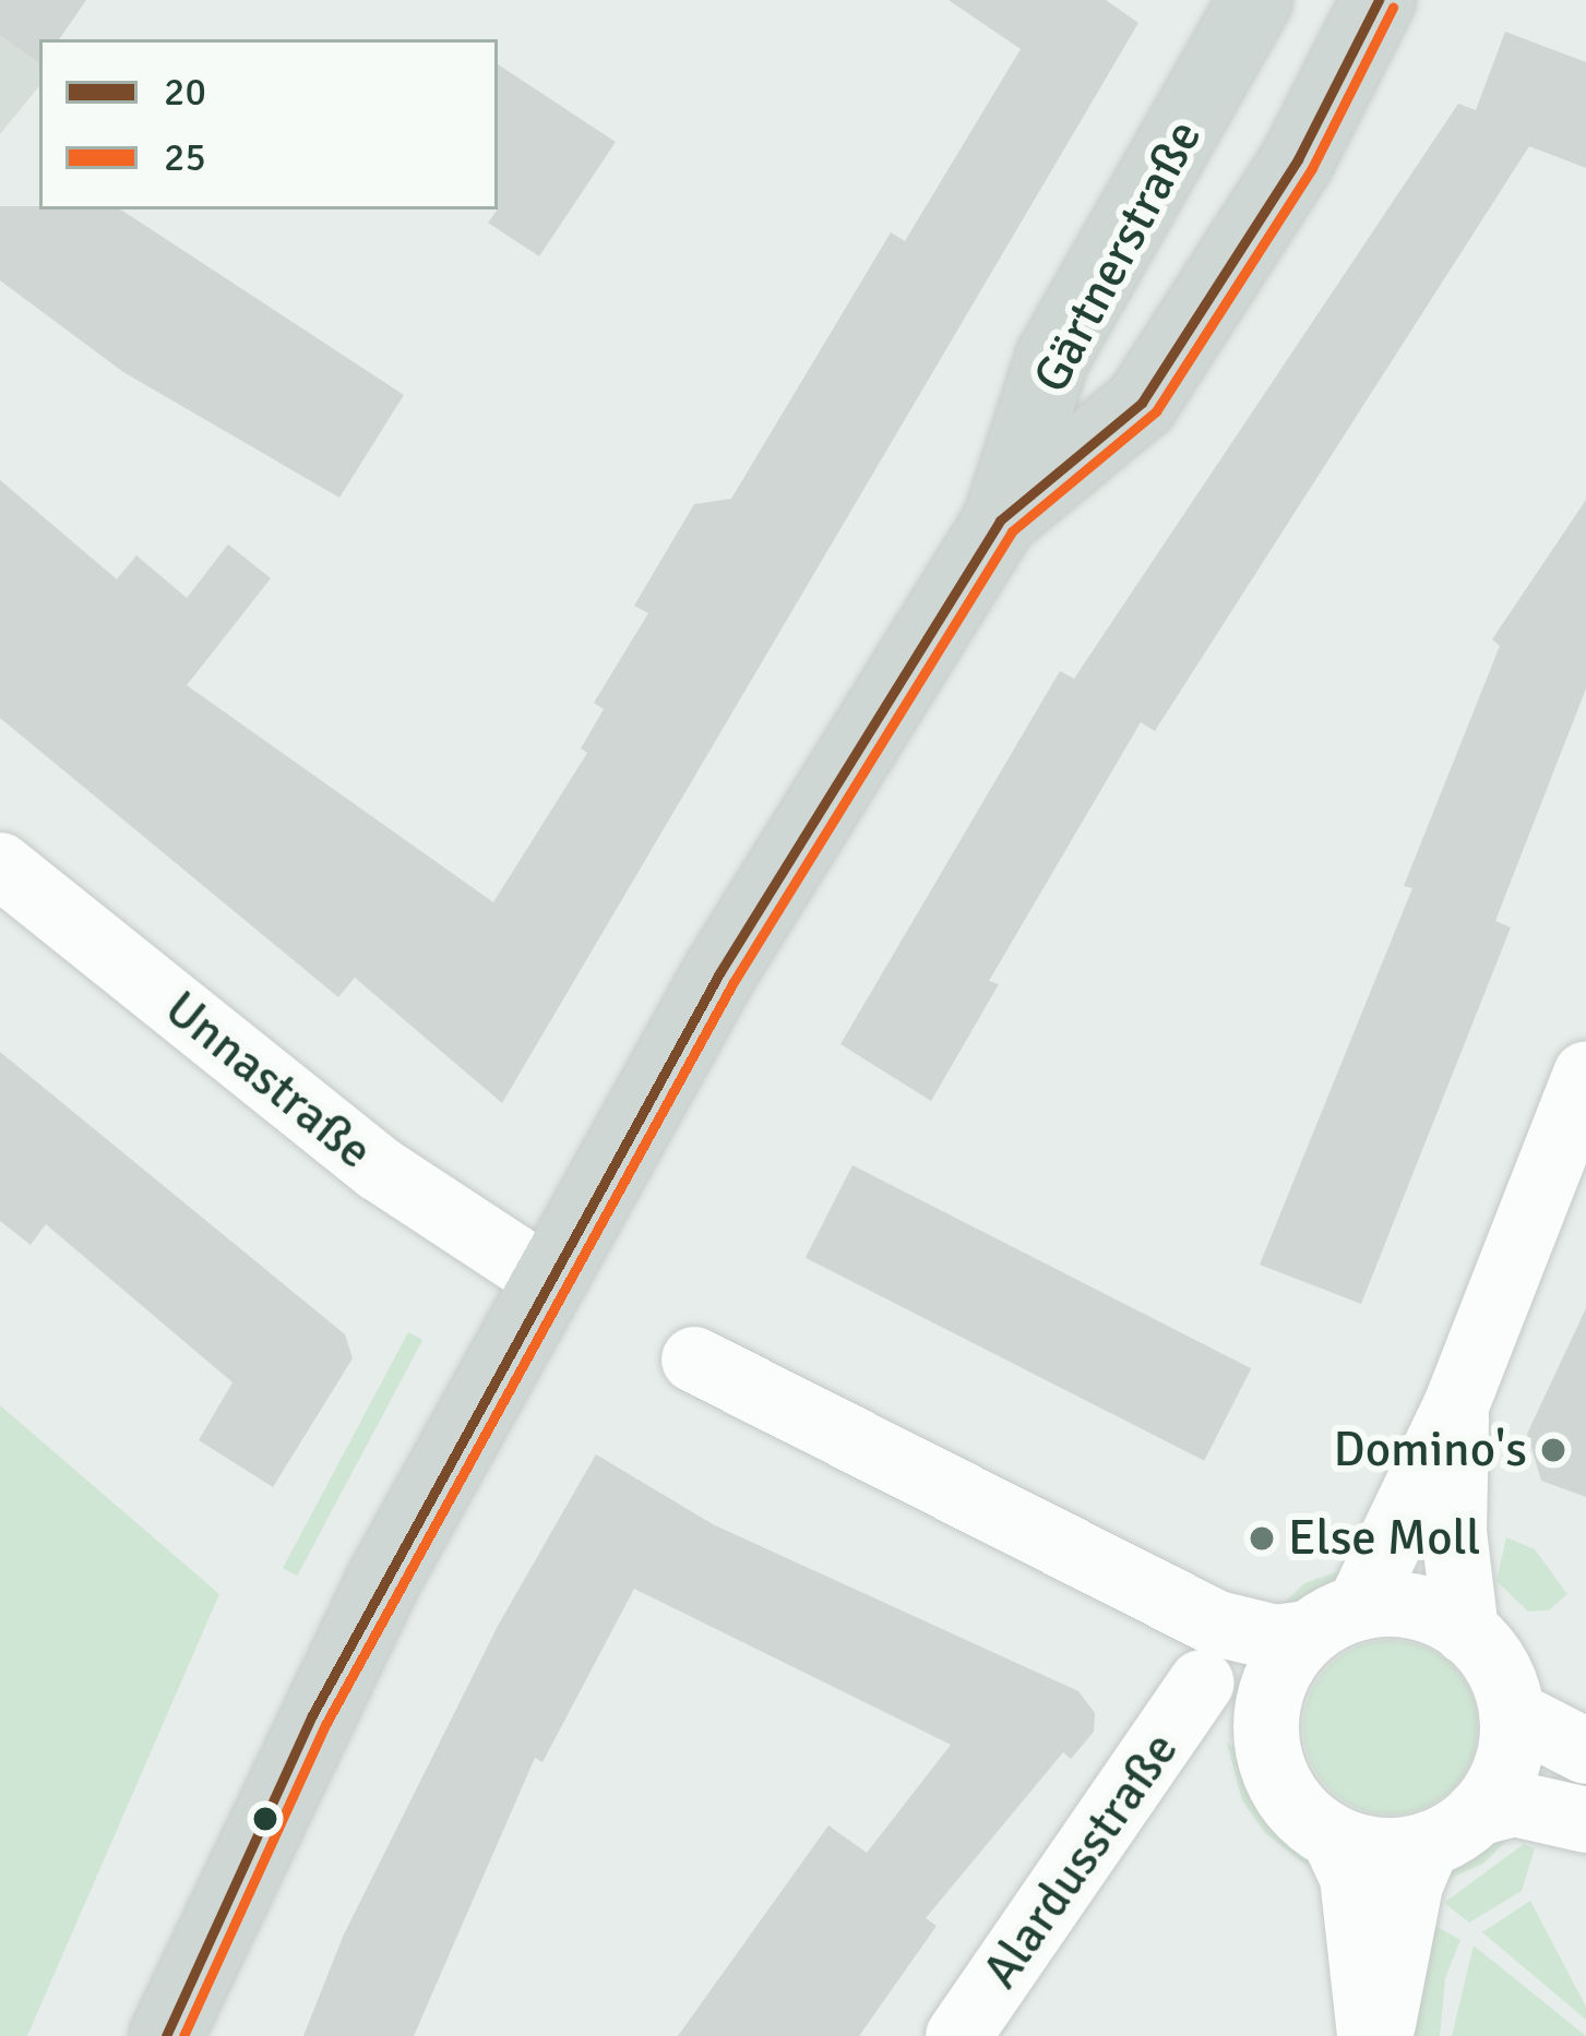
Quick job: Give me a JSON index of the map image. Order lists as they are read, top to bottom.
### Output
{
  "streets": {
    "main road": ["Gärtnerstraße"],
    "street": ["Unnastraße", "Alardusstraße"]
  },
  "crossings": [
    ["Gärtnerstraße", "Unnastraße"]
  ],
  "places": ["Domino's", "Else Moll"],
  "lines": ["transit line 20", "transit line 25"],
  "legend": ["20", "25"]
}
